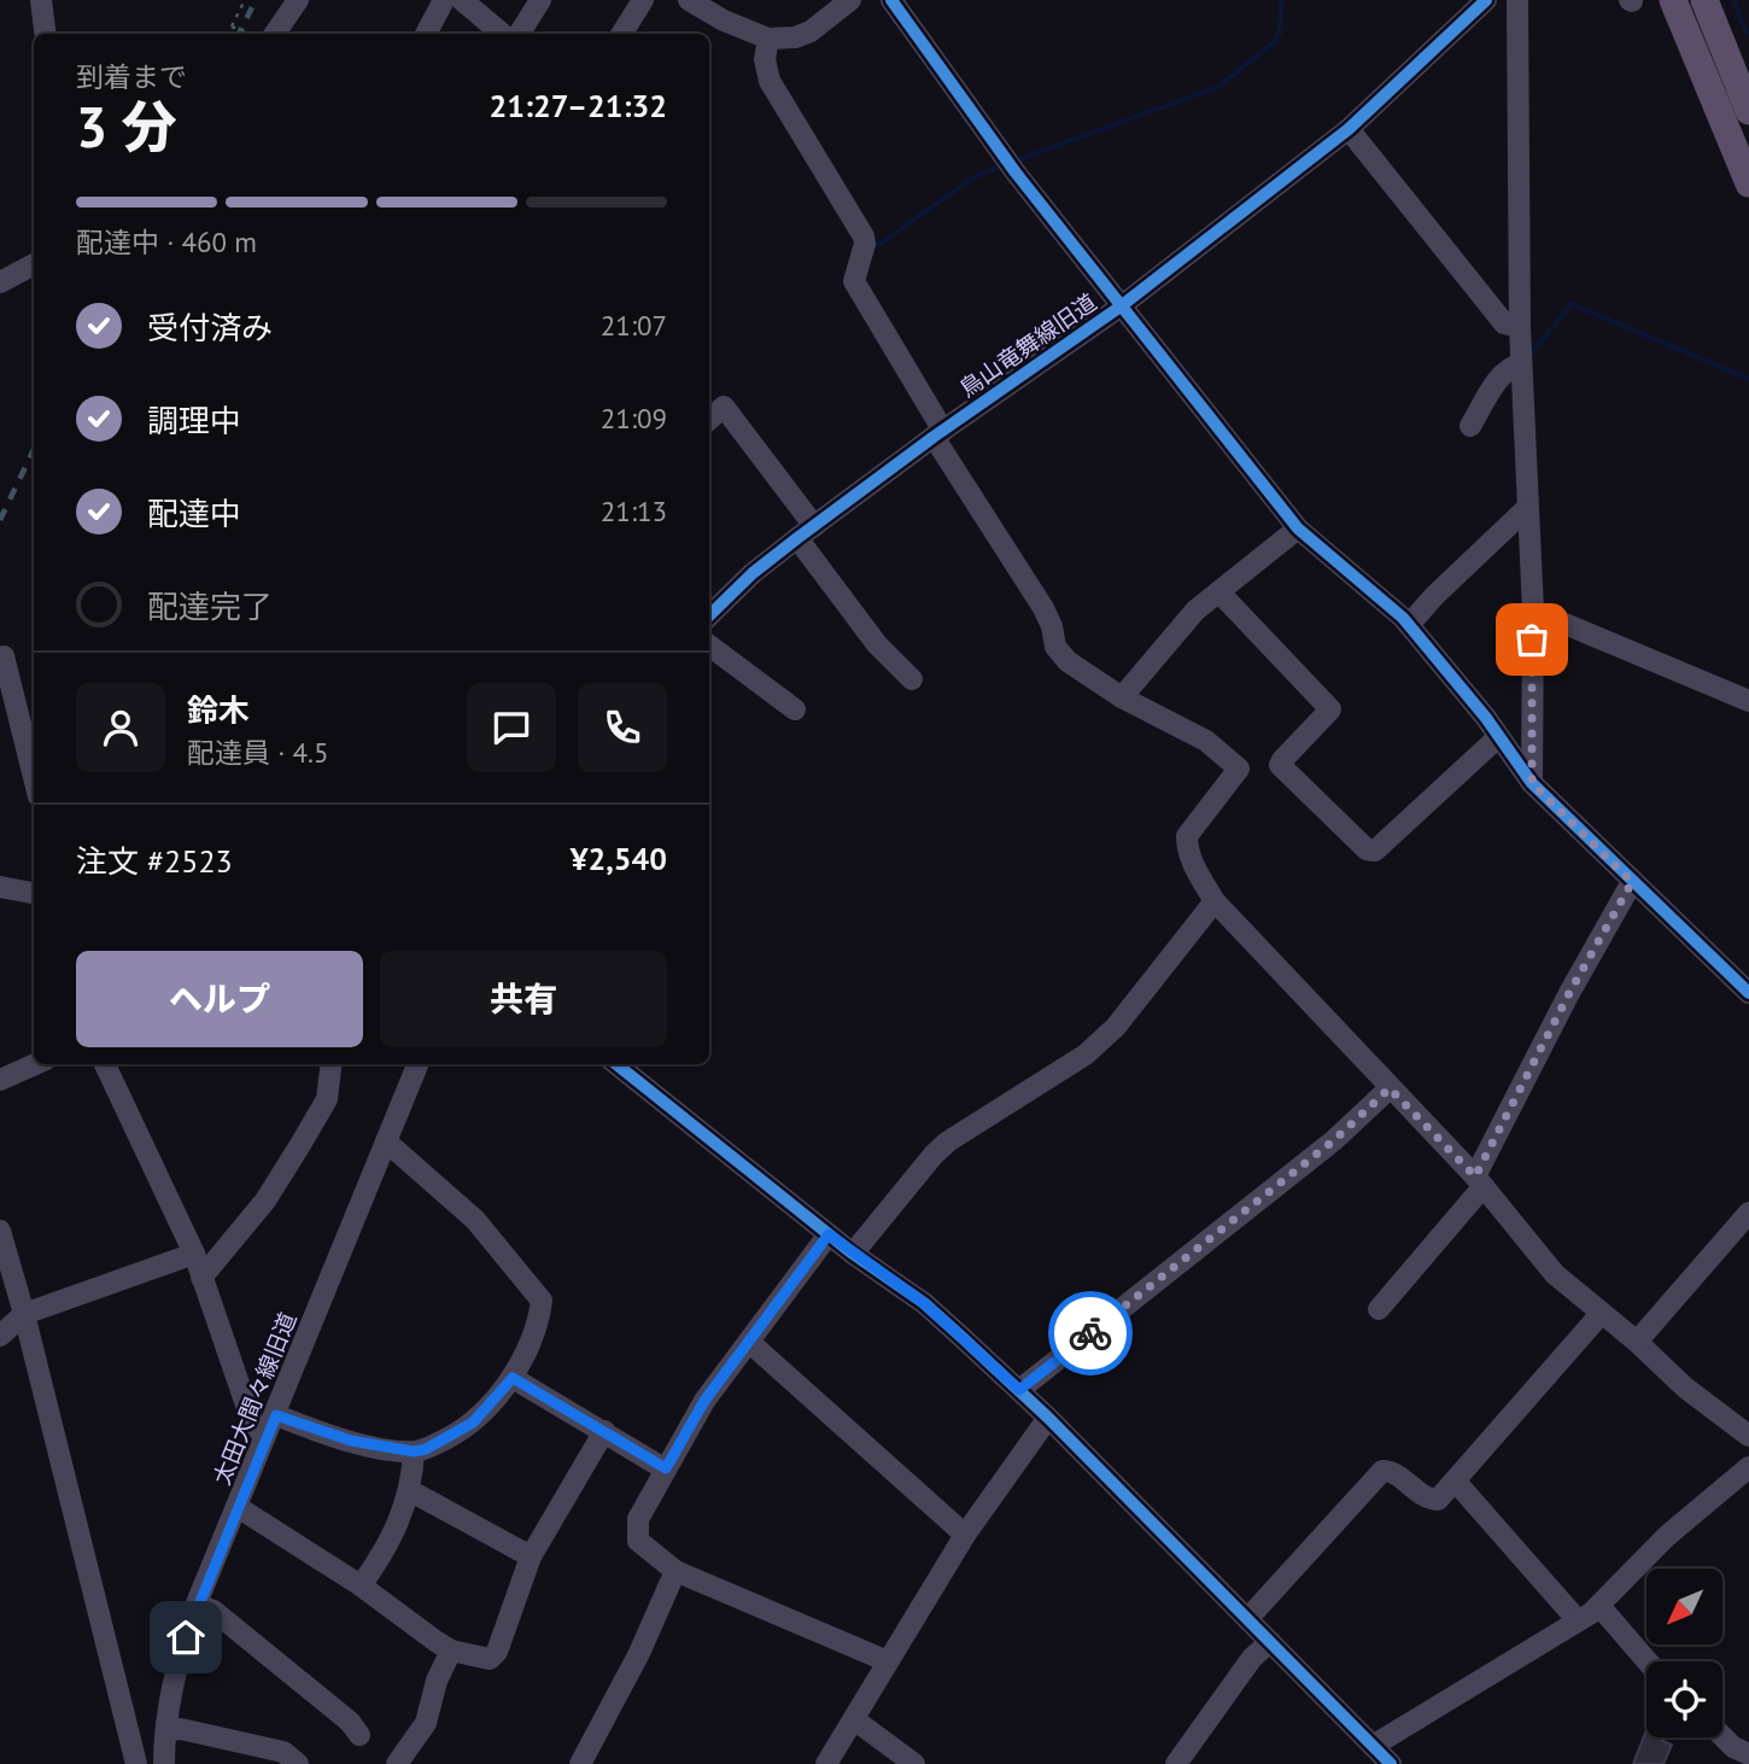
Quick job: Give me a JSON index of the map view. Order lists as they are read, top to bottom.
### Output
{
  "streets": {
    "street": ["鳥山竜舞線旧道", "太田大間々線旧道"]
  },
  "north": "bottom left",
  "page": {
    "heading": ["3 分", "到着まで", "21:27–21:32"],
    "panel": [
      "鈴木",
      "配達員 · 4.5",
      "注文 #2523",
      "¥2,540"
    ],
    "bar": "配達中 · 460 m",
    "list": [
      ["受付済み", "21:07"],
      ["調理中", "21:09"],
      ["配達中", "21:13"],
      "配達完了"
    ],
    "buttons": ["ヘルプ", "共有"]
  }
}
